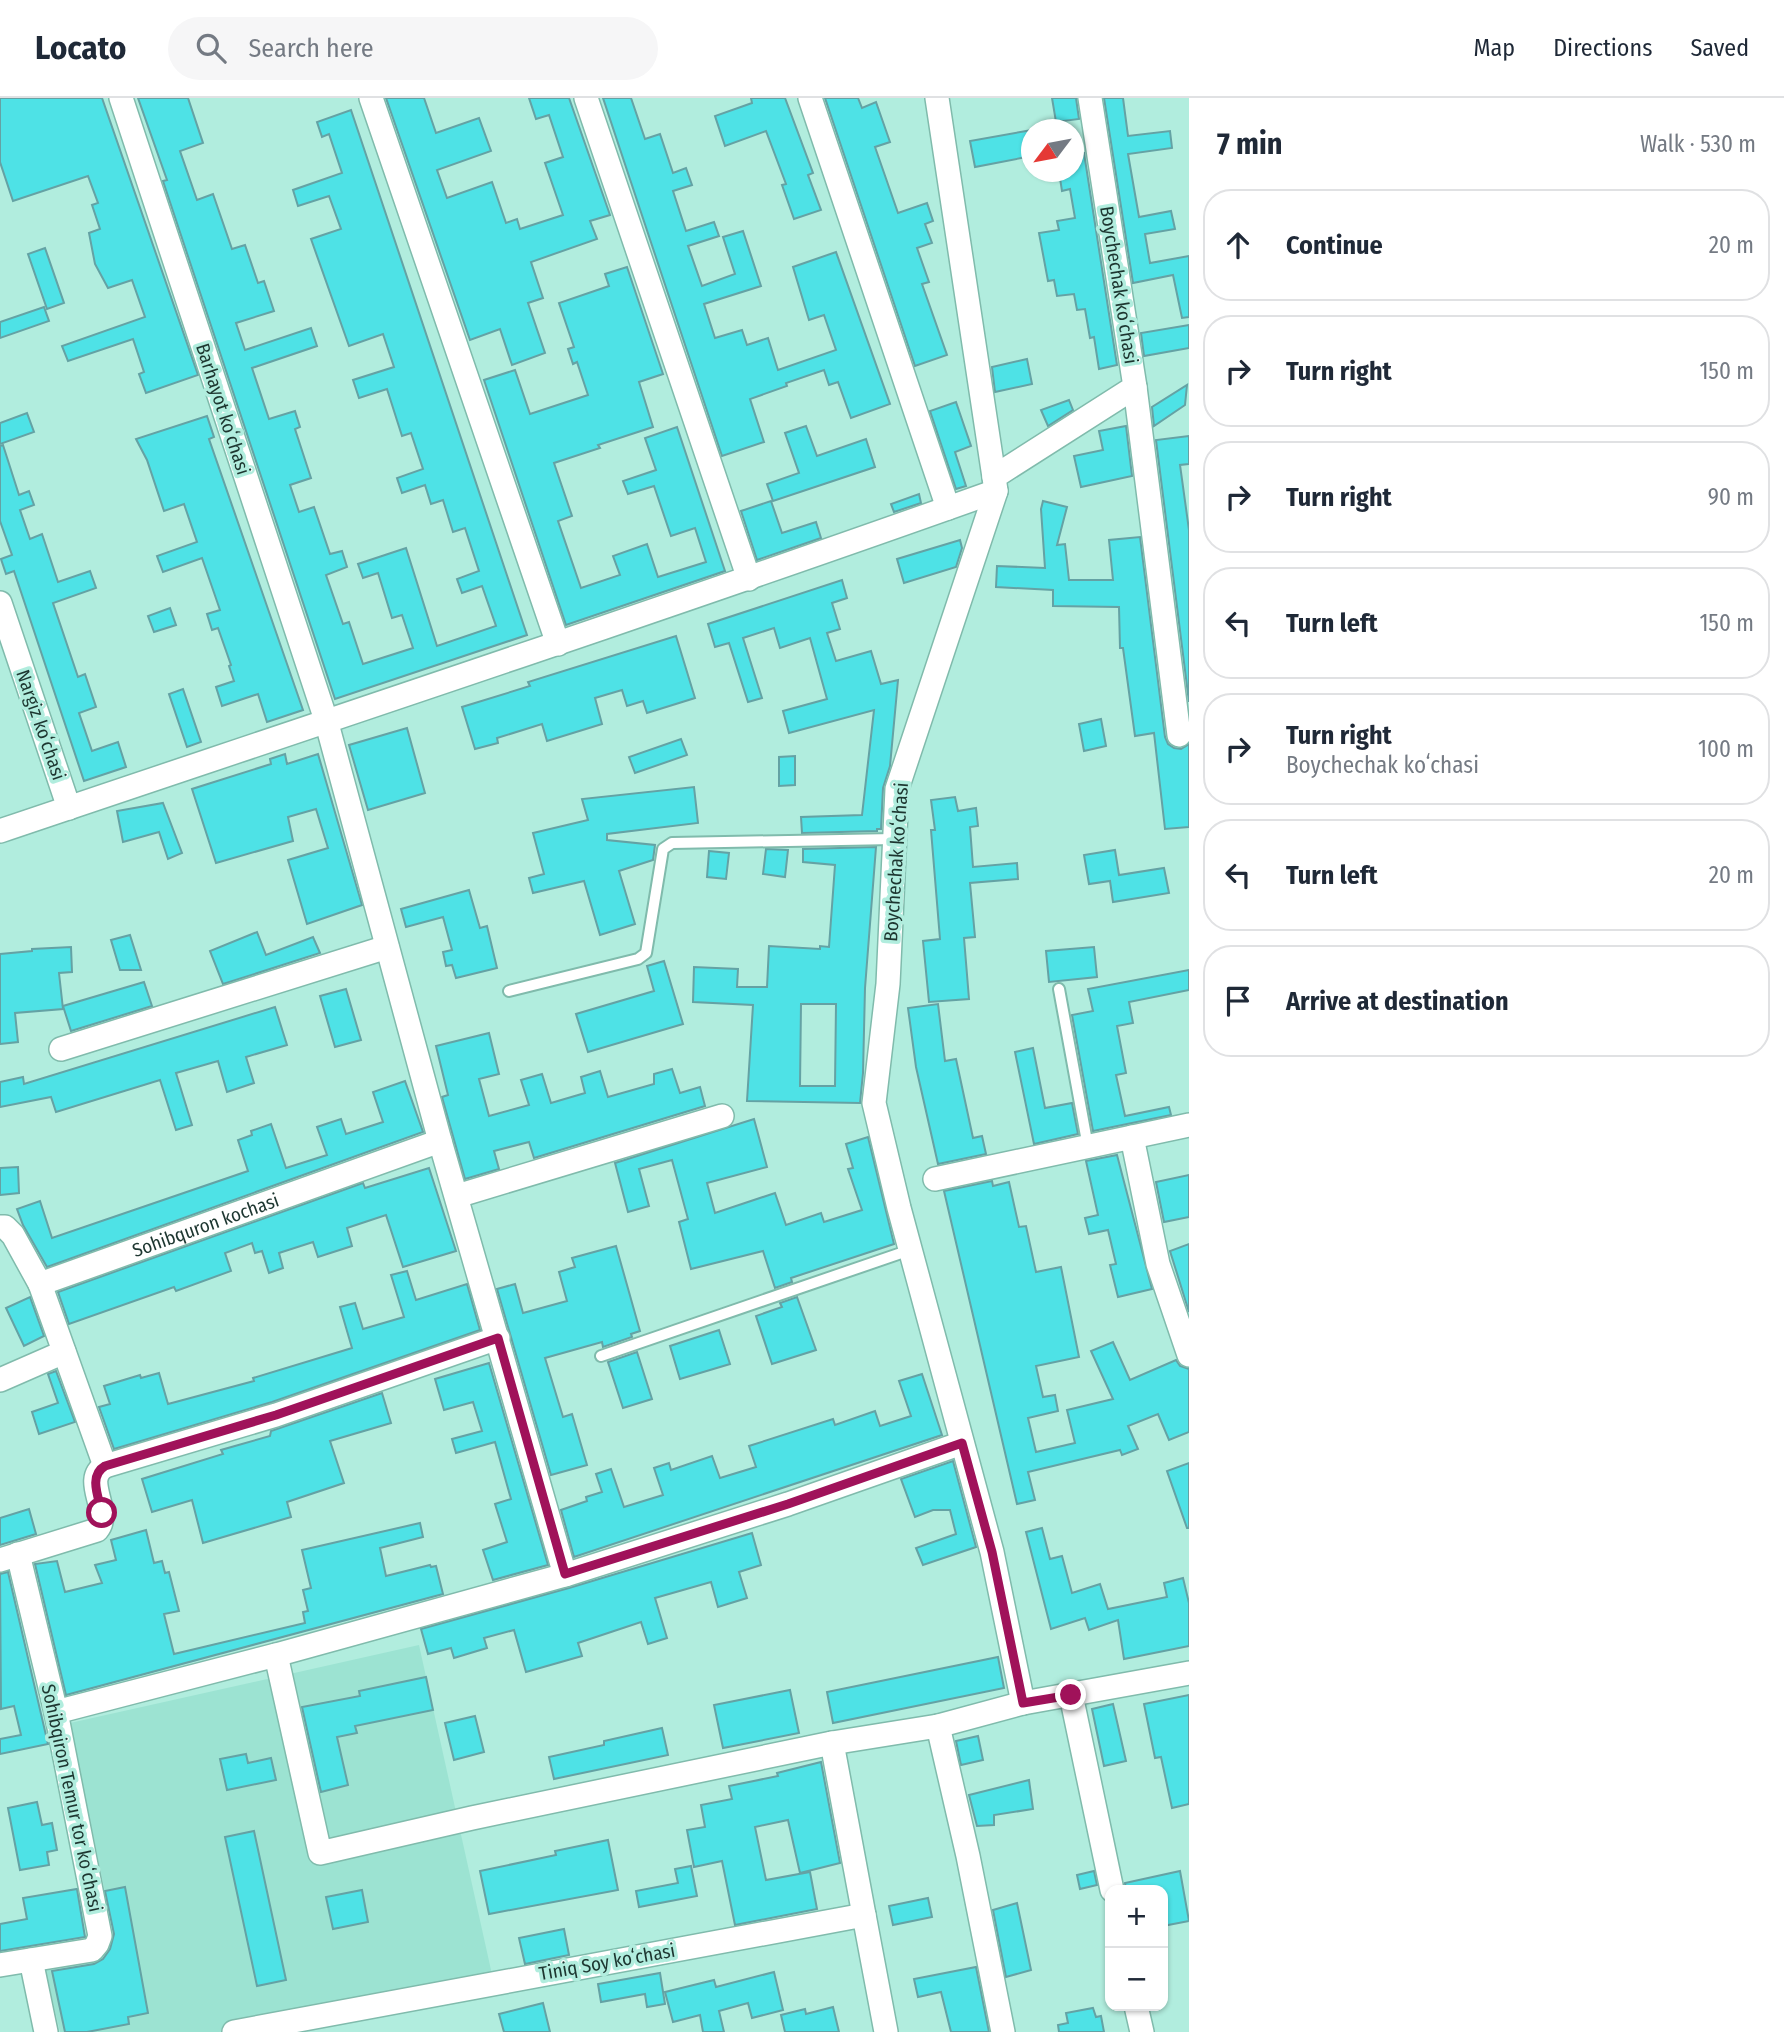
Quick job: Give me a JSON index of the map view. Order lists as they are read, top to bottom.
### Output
{
  "streets": {
    "street": [
      "Boychechak koʻchasi",
      "Barhayot koʻchasi",
      "Nargiz koʻchasi",
      "Sohibquron kochasi",
      "Sohibqiron Temur tor koʻchasi",
      "Tiniq Soy koʻchasi"
    ]
  },
  "crossings": [
    ["Barhayot koʻchasi", "Sohibquron kochasi"]
  ],
  "north": "bottom left",
  "page": {
    "header": "Locato",
    "search": "Search here",
    "nav": ["Map", "Directions", "Saved"],
    "heading": ["7 min", "Walk · 530 m"],
    "list": [
      ["Continue", "20 m"],
      ["Turn right", "150 m"],
      ["Turn right", "90 m"],
      ["Turn left", "150 m"],
      ["Turn right", "Boychechak koʻchasi", "100 m"],
      ["Turn left", "20 m"],
      "Arrive at destination"
    ],
    "map_buttons": ["+", "−"]
  }
}
